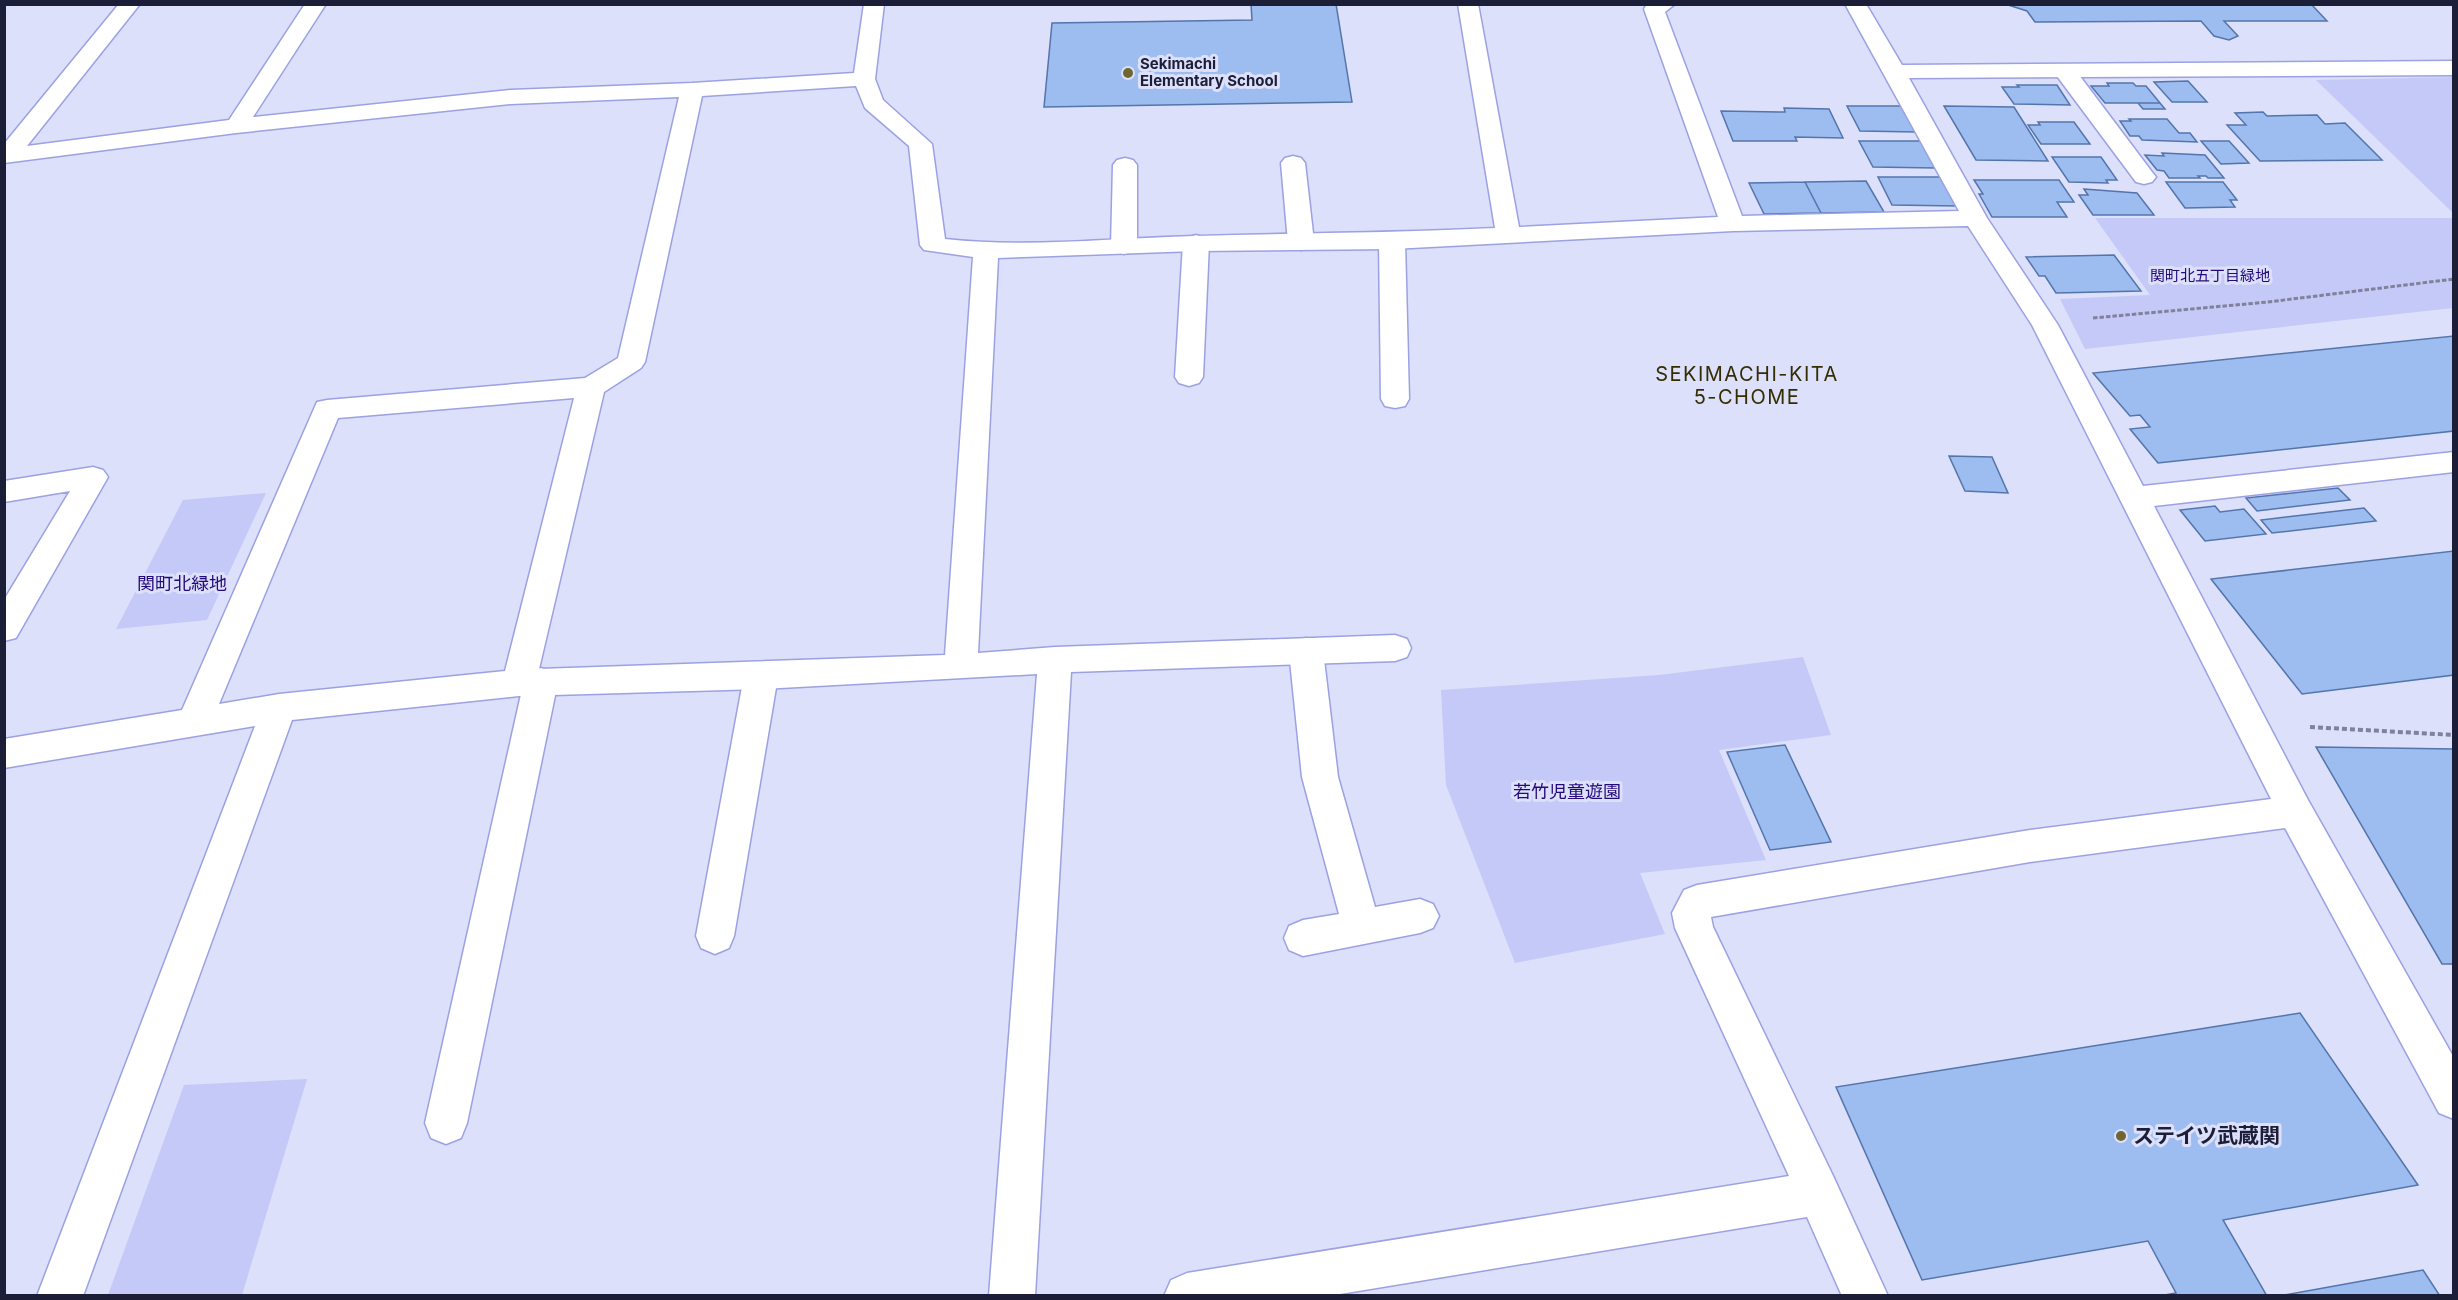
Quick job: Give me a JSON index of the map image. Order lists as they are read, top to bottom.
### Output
{
  "districts": ["SEKIMACHI-KITA 5-CHOME"],
  "parks": ["関町北五丁目緑地", "関町北緑地", "若竹児童遊園"],
  "places": ["Sekimachi Elementary School", "ステイツ武蔵関"]
}
